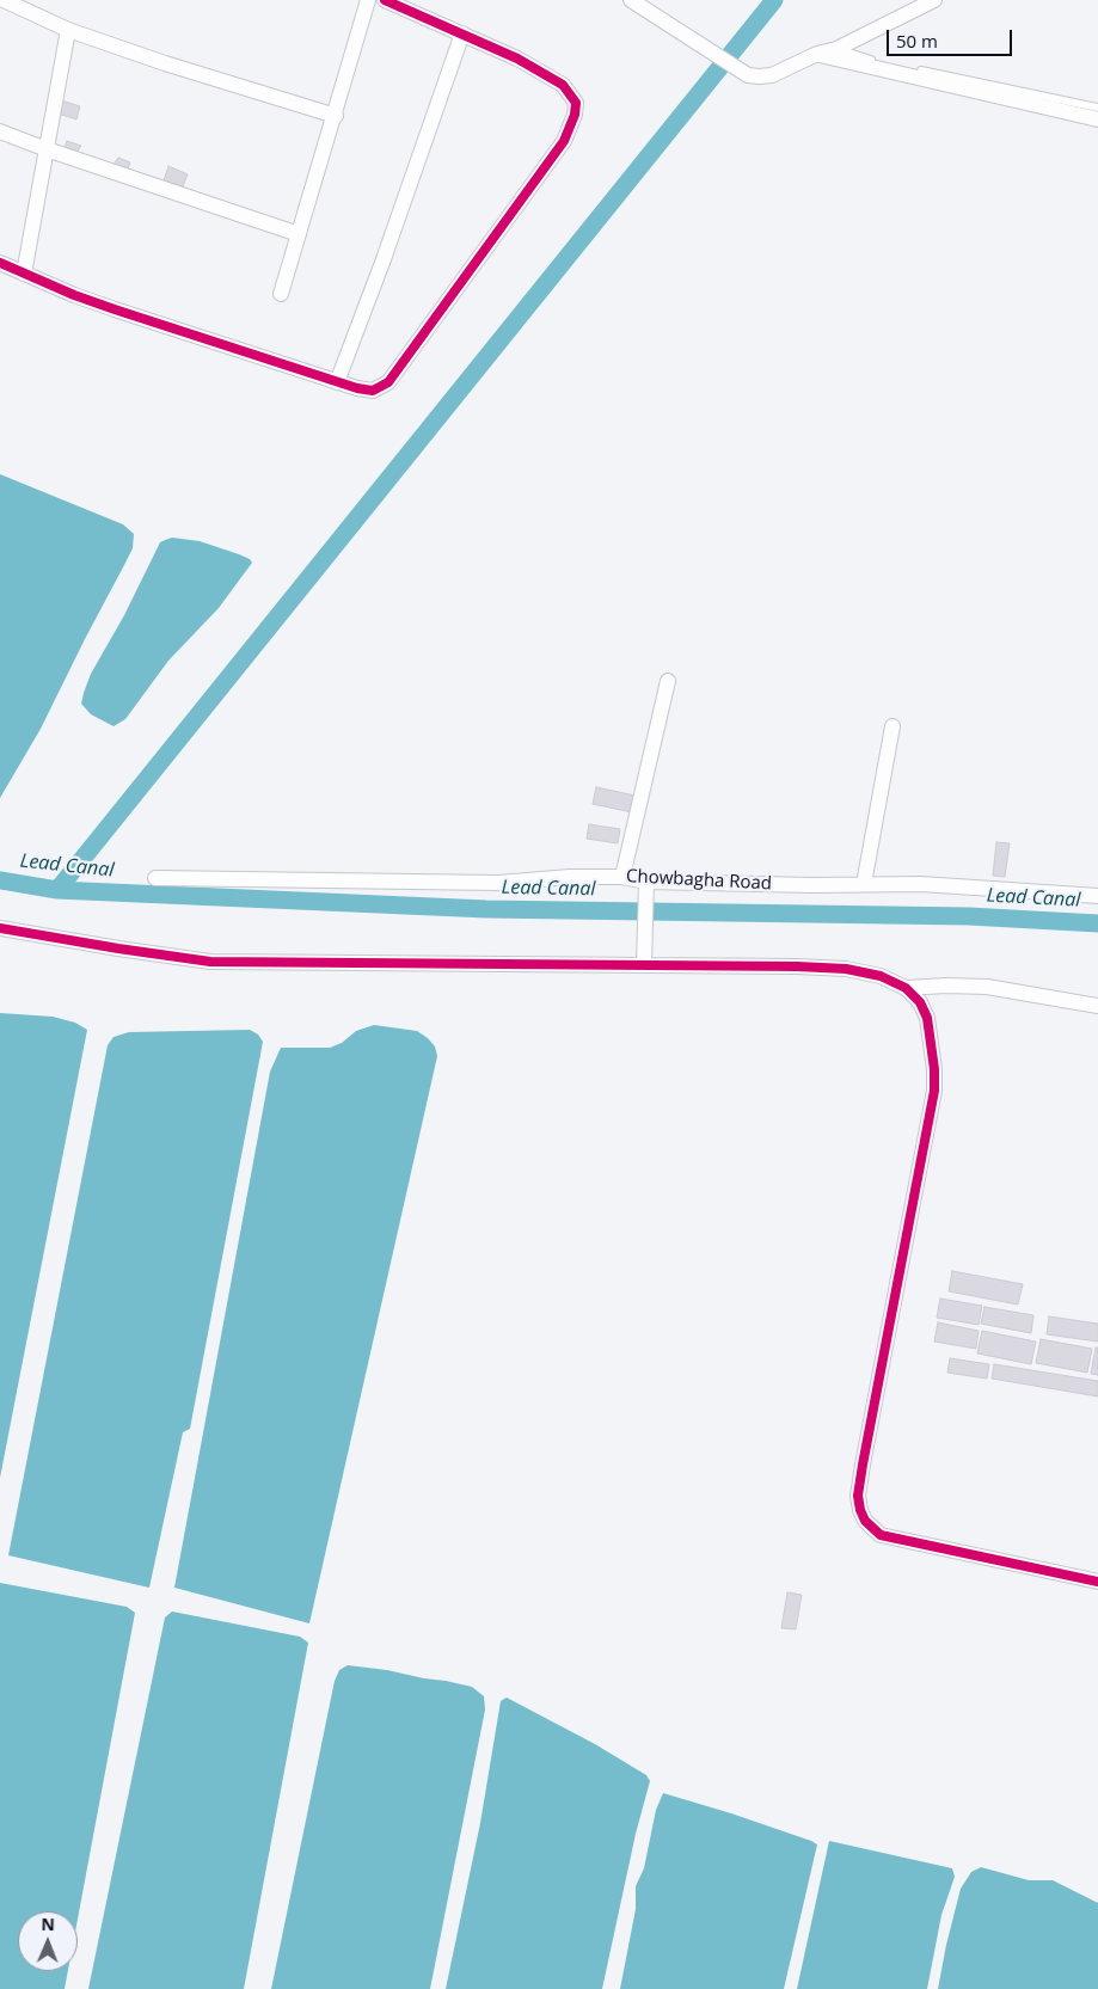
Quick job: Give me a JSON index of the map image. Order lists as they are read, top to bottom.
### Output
{
  "streets": {
    "street": ["Chowbagha Road"]
  },
  "water": ["Lead Canal"],
  "scale_bar": "50 m",
  "north": "top"
}
